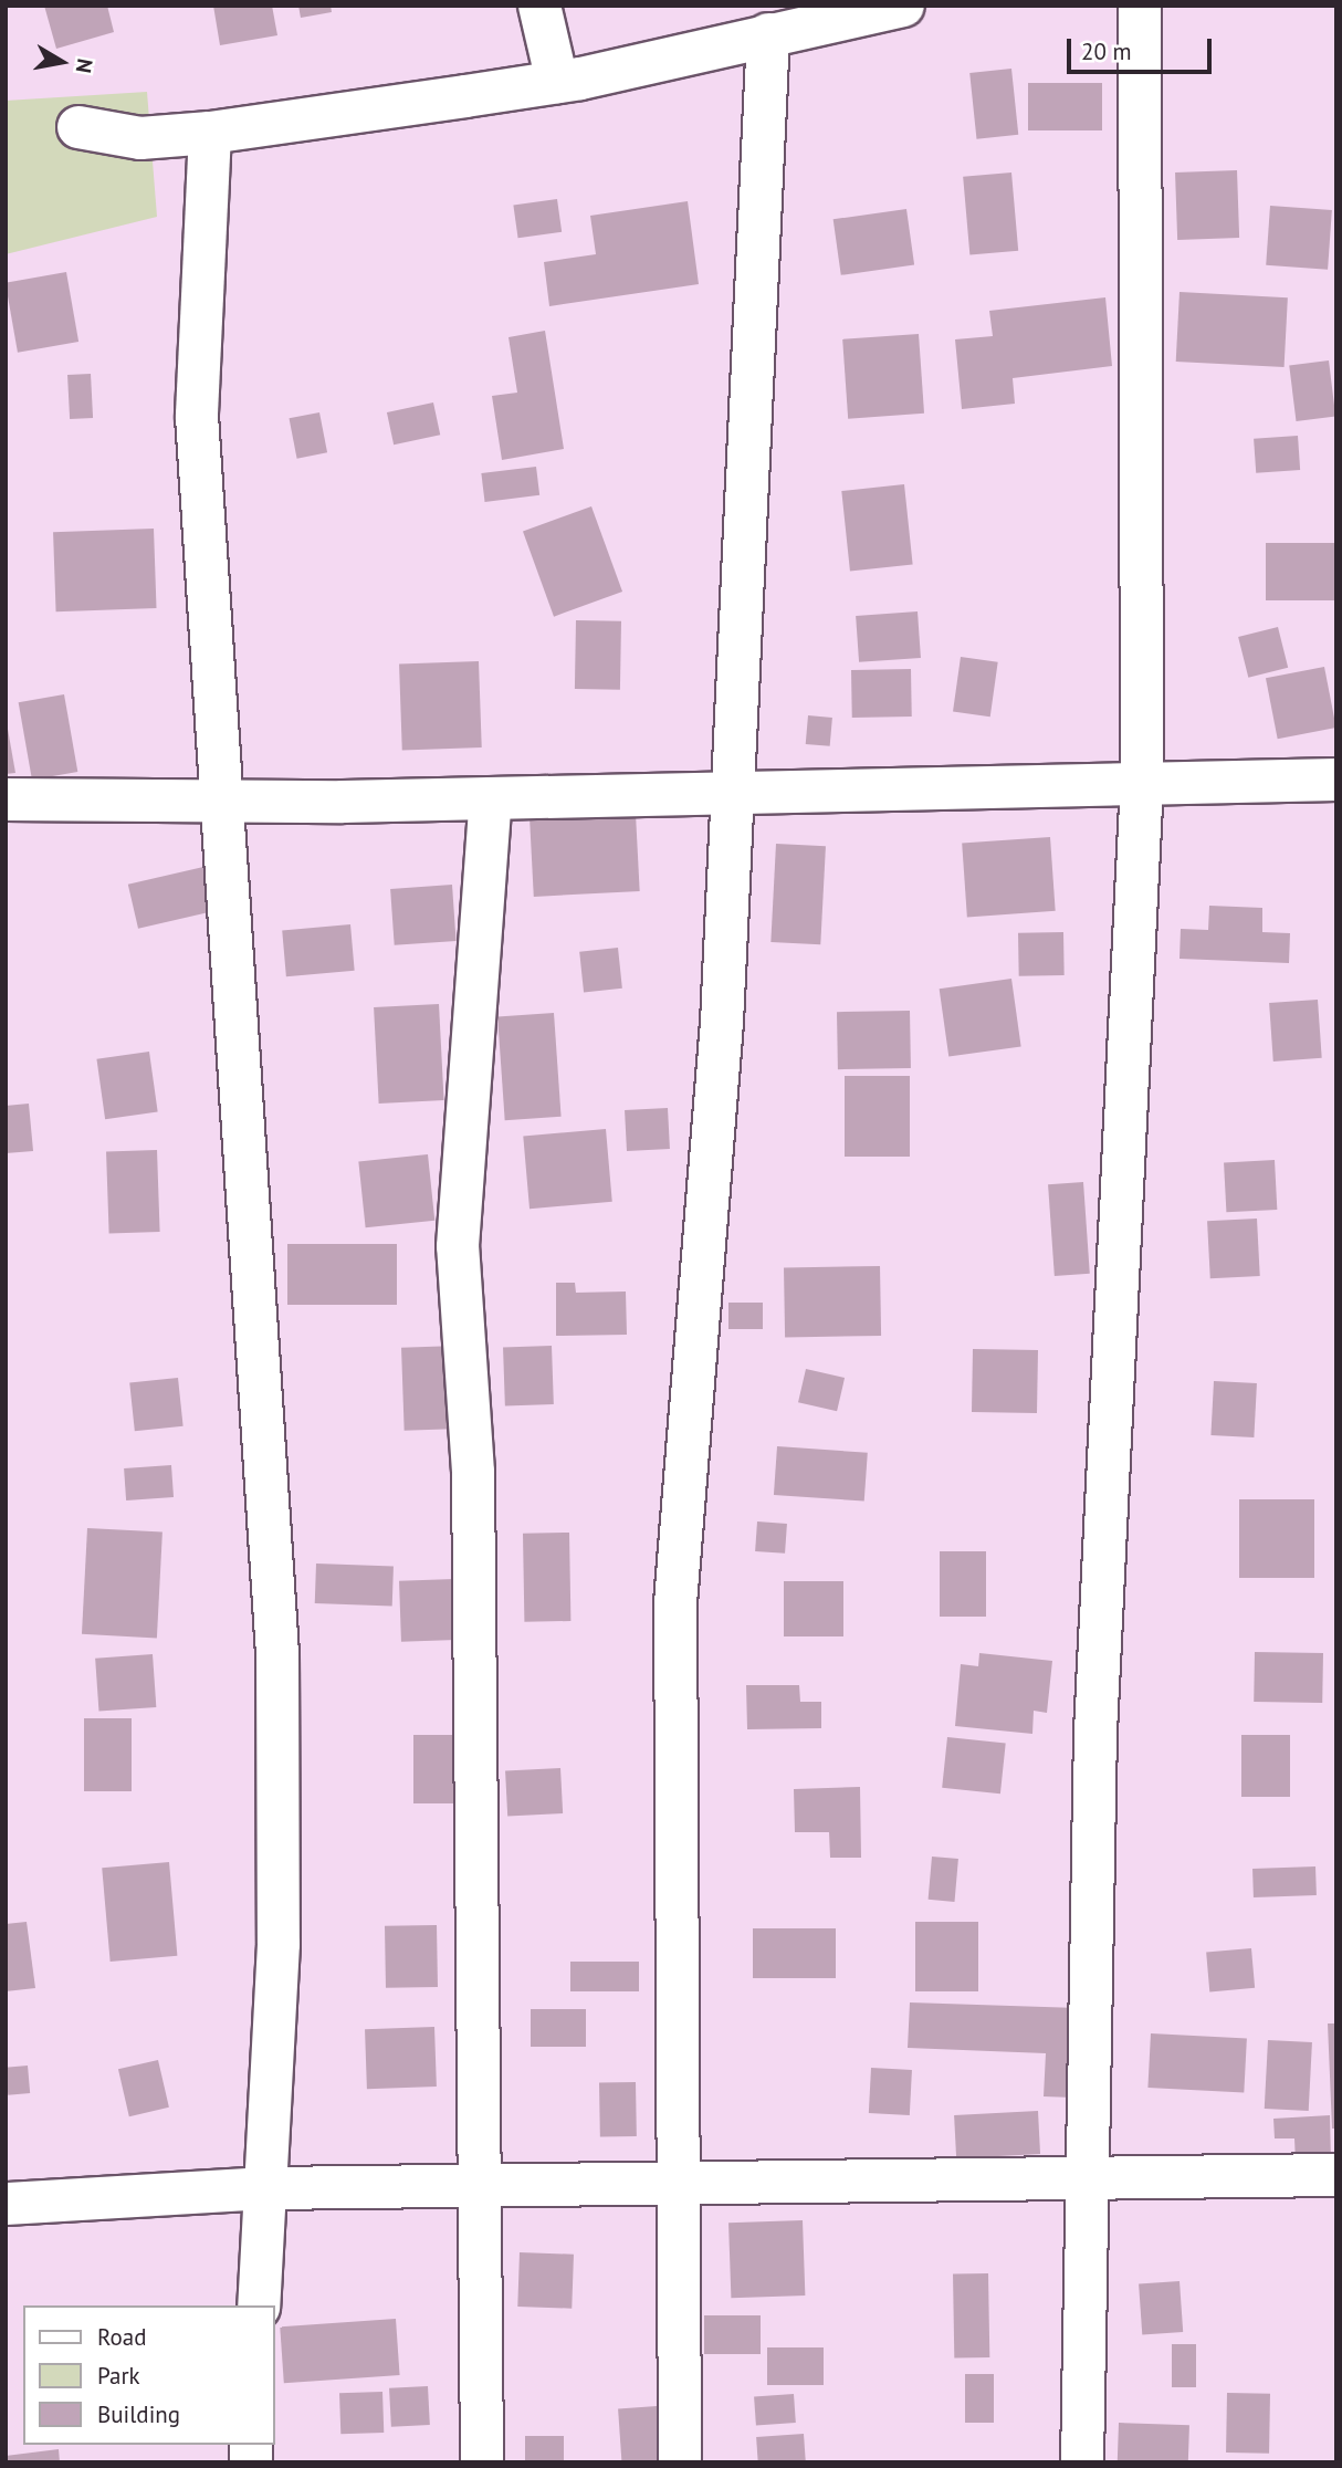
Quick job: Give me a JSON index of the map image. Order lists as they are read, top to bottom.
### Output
{
  "legend": ["Road", "Park", "Building"],
  "scale_bar": "20 m",
  "north": "right"
}
